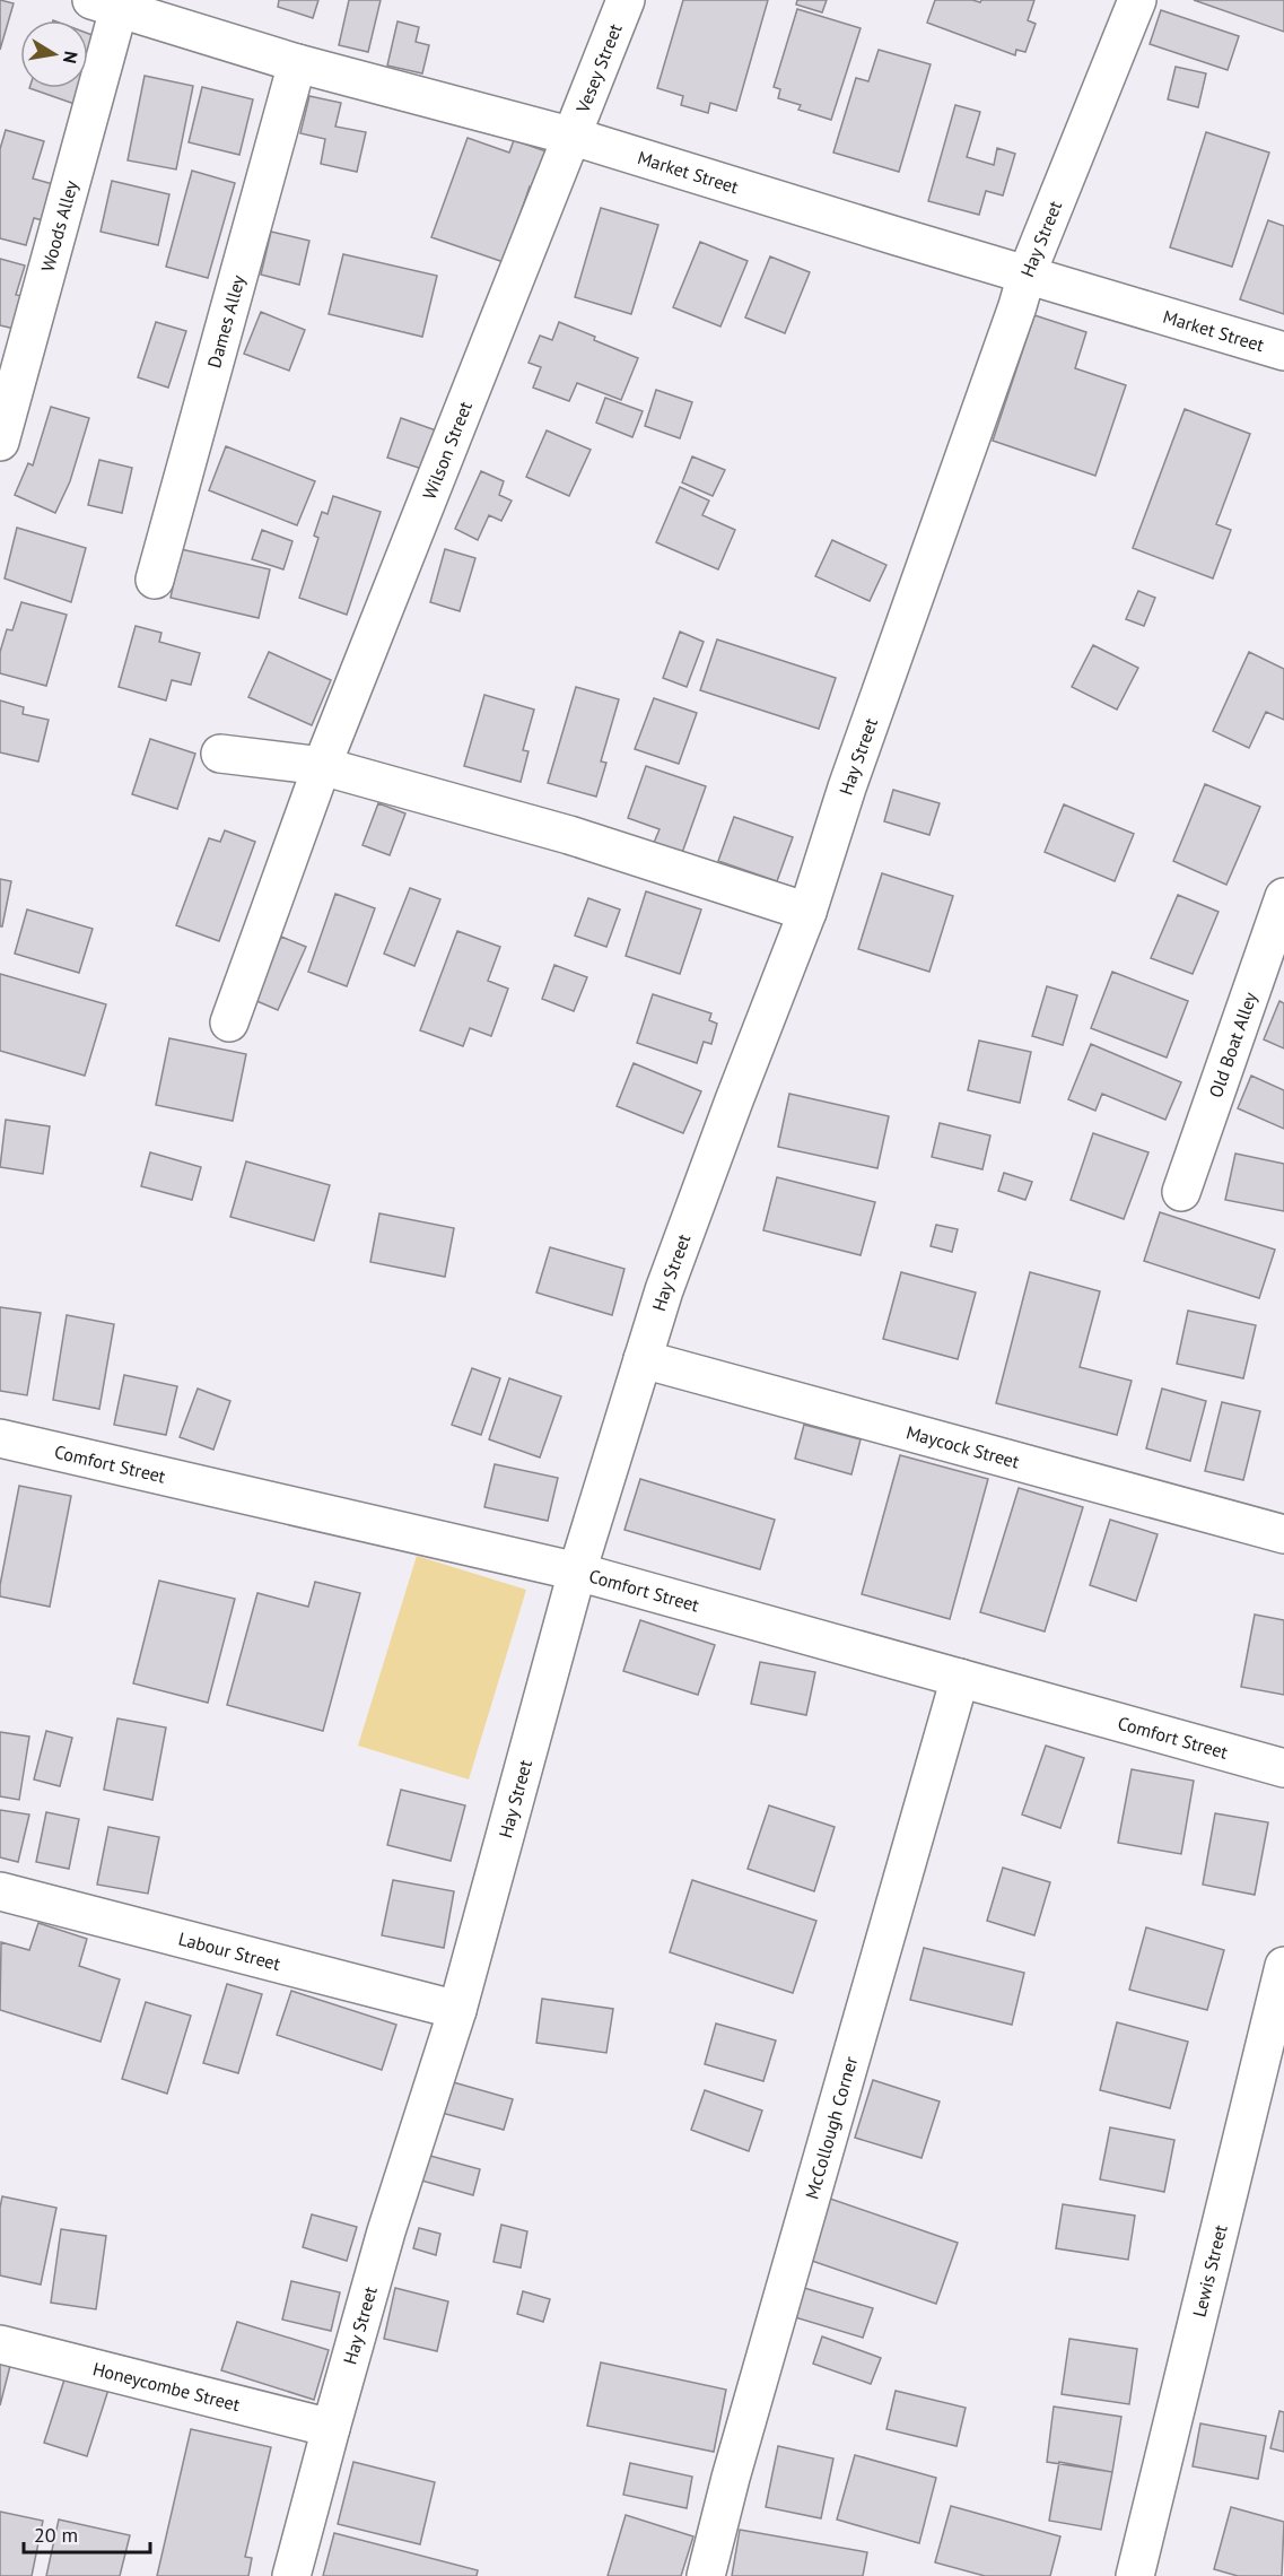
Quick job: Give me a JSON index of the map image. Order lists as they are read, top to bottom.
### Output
{
  "streets": {
    "street": [
      "Vesey Street",
      "Market Street",
      "Woods Alley",
      "Hay Street",
      "Dames Alley",
      "Wilson Street",
      "Old Boat Alley",
      "Maycock Street",
      "Comfort Street",
      "Labour Street",
      "McCollough Corner",
      "Lewis Street",
      "Honeycombe Street"
    ]
  },
  "crossings": [
    ["Vesey Street", "Market Street"],
    ["Vesey Street", "Wilson Street"],
    ["Market Street", "Woods Alley"],
    ["Market Street", "Hay Street"],
    ["Market Street", "Dames Alley"],
    ["Market Street", "Wilson Street"],
    ["Hay Street", "Maycock Street"],
    ["Hay Street", "Comfort Street"],
    ["Hay Street", "Labour Street"],
    ["Hay Street", "Honeycombe Street"],
    ["Comfort Street", "McCollough Corner"]
  ],
  "scale_bar": "20 m",
  "north": "right"
}
